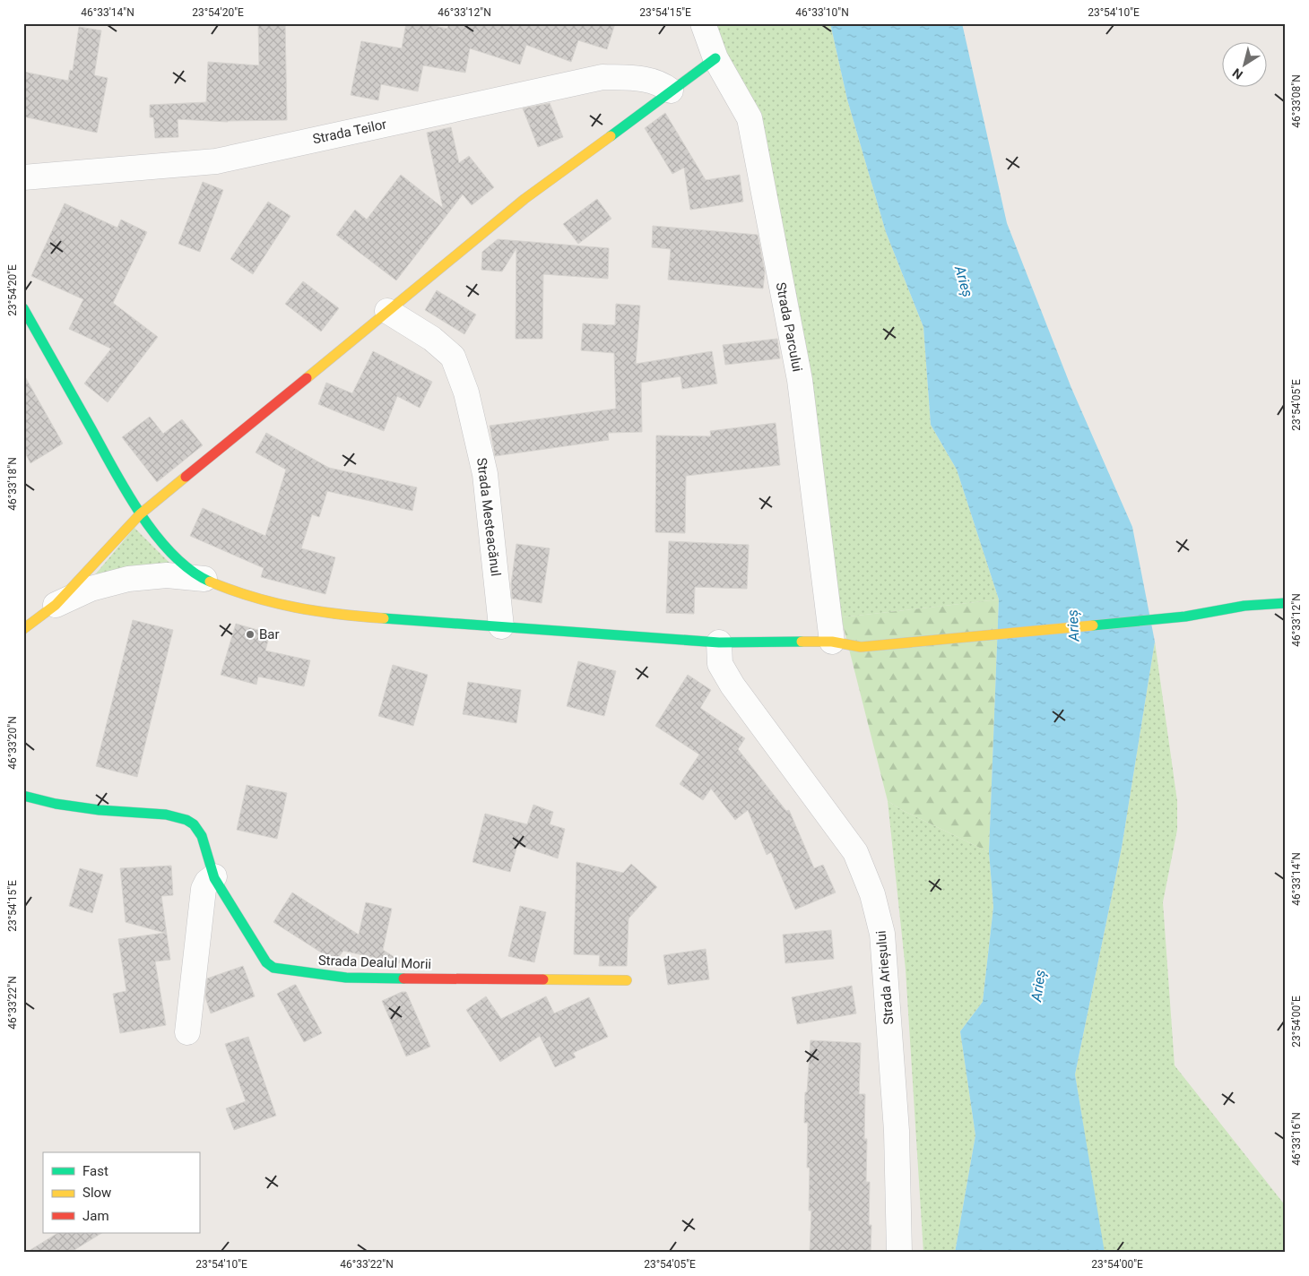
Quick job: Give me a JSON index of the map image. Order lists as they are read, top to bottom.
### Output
{
  "streets": {
    "street": [
      "Strada Teilor",
      "Strada Parcului",
      "Strada Mesteacănul",
      "Strada Dealul Morii",
      "Strada Arieșului"
    ]
  },
  "water": ["Arieș"],
  "places": ["Bar"],
  "legend": ["Fast", "Slow", "Jam"],
  "north": "bottom left",
  "coordinates": [
    "46°33'14\"N",
    "23°54'20\"E",
    "46°33'12\"N",
    "23°54'15\"E",
    "46°33'10\"N",
    "23°54'10\"E",
    "46°33'08\"N",
    "23°54'05\"E",
    "46°33'18\"N",
    "46°33'20\"N",
    "46°33'22\"N",
    "23°54'00\"E",
    "46°33'16\"N"
  ]
}
